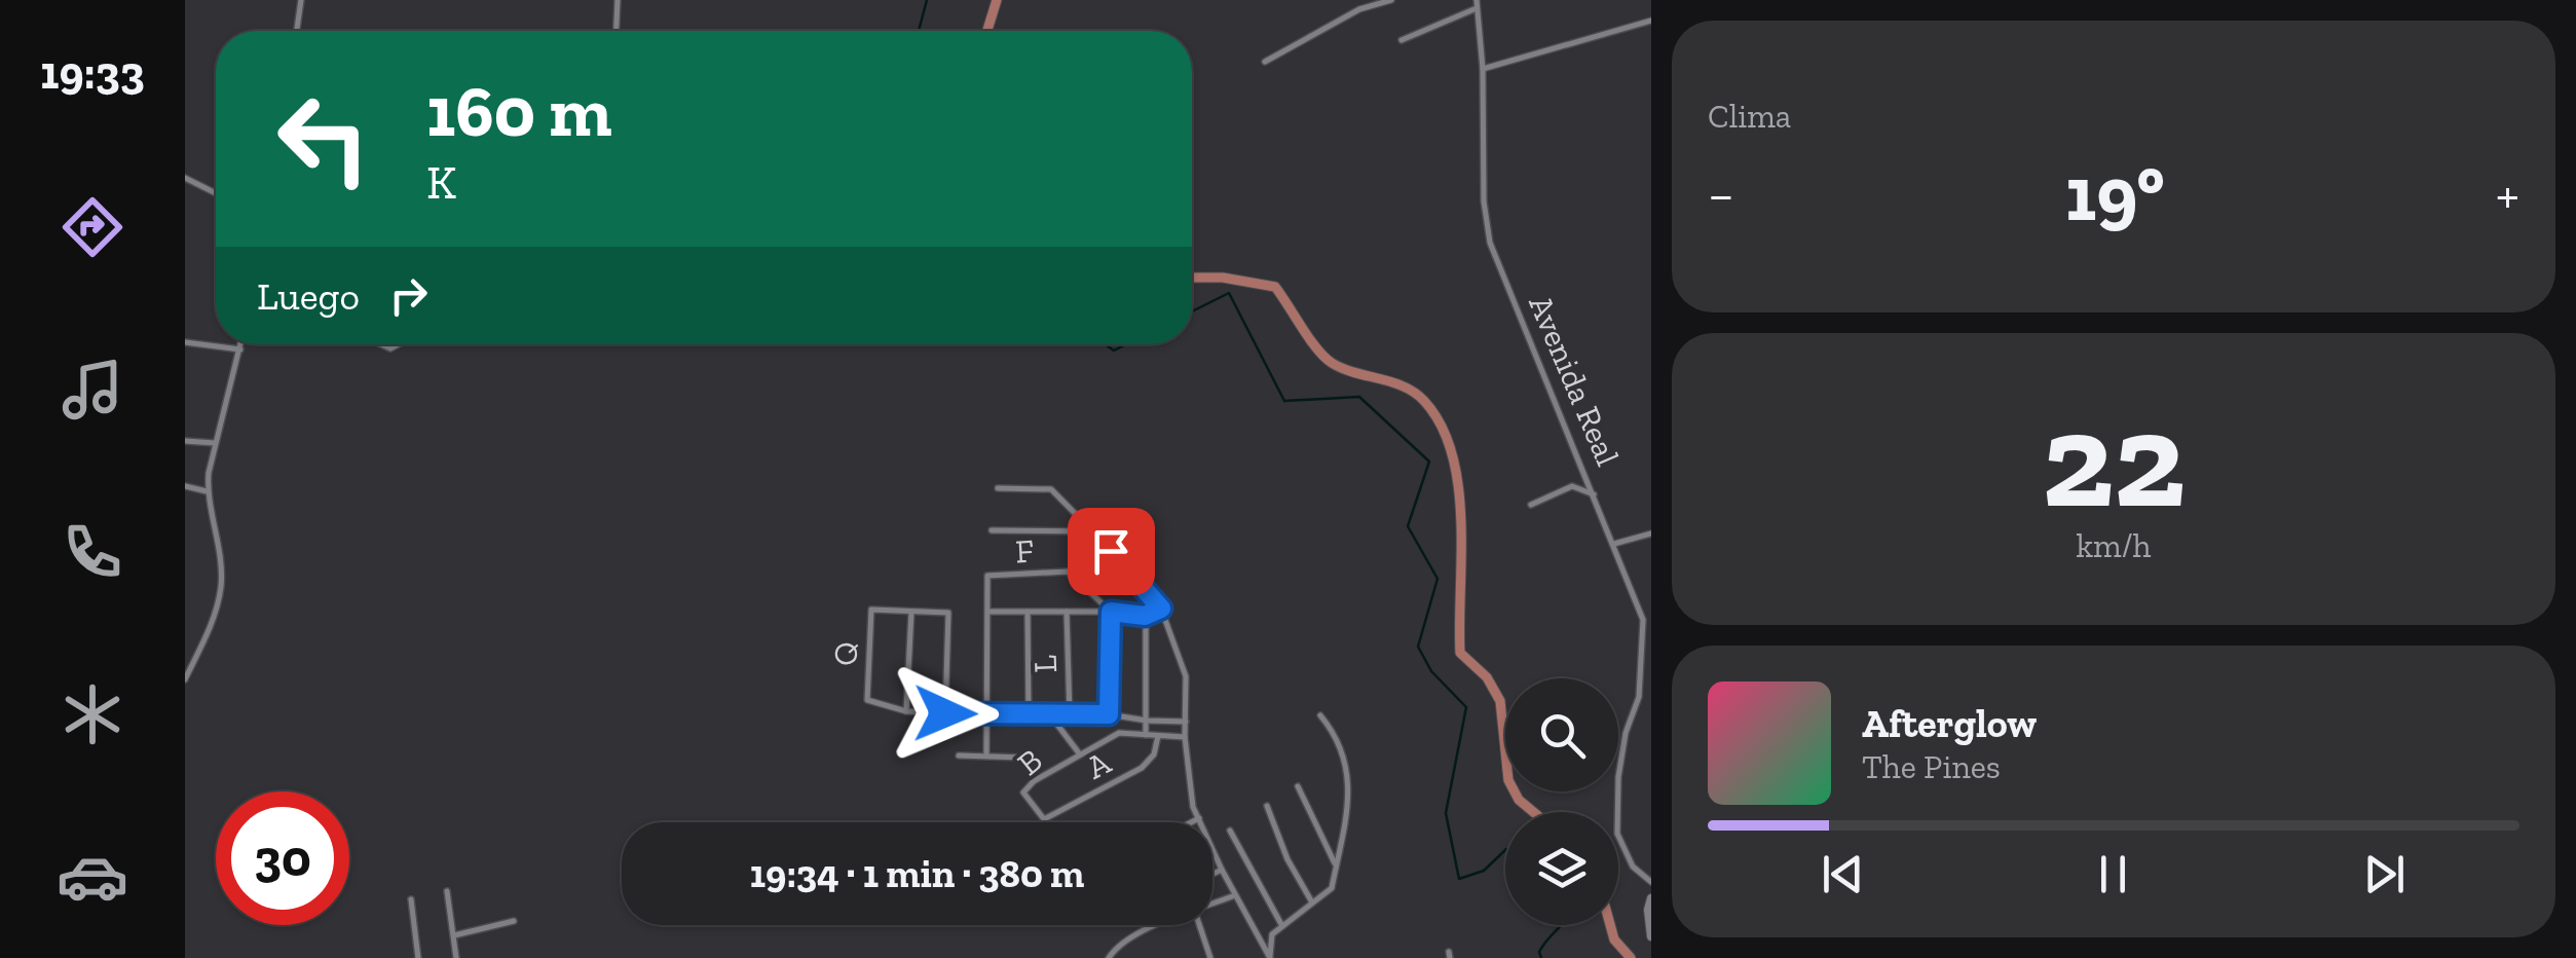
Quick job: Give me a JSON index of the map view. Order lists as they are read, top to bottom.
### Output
{
  "streets": {
    "street": [
      "Avenida Real",
      "F",
      "Q",
      "L",
      "B",
      "A"
    ]
  },
  "crossings": [
    ["B", "A"]
  ],
  "page": {
    "tabs": "19:33",
    "tile": [
      "Clima",
      ["22", "km/h"]
    ],
    "turn": ["160 m", "K"],
    "heat": ["−", "19°", "+"],
    "then": "Luego",
    "song": ["Afterglow", "The Pines"],
    "limit": "30",
    "trip": "19:34 · 1 min · 380 m"
  }
}
